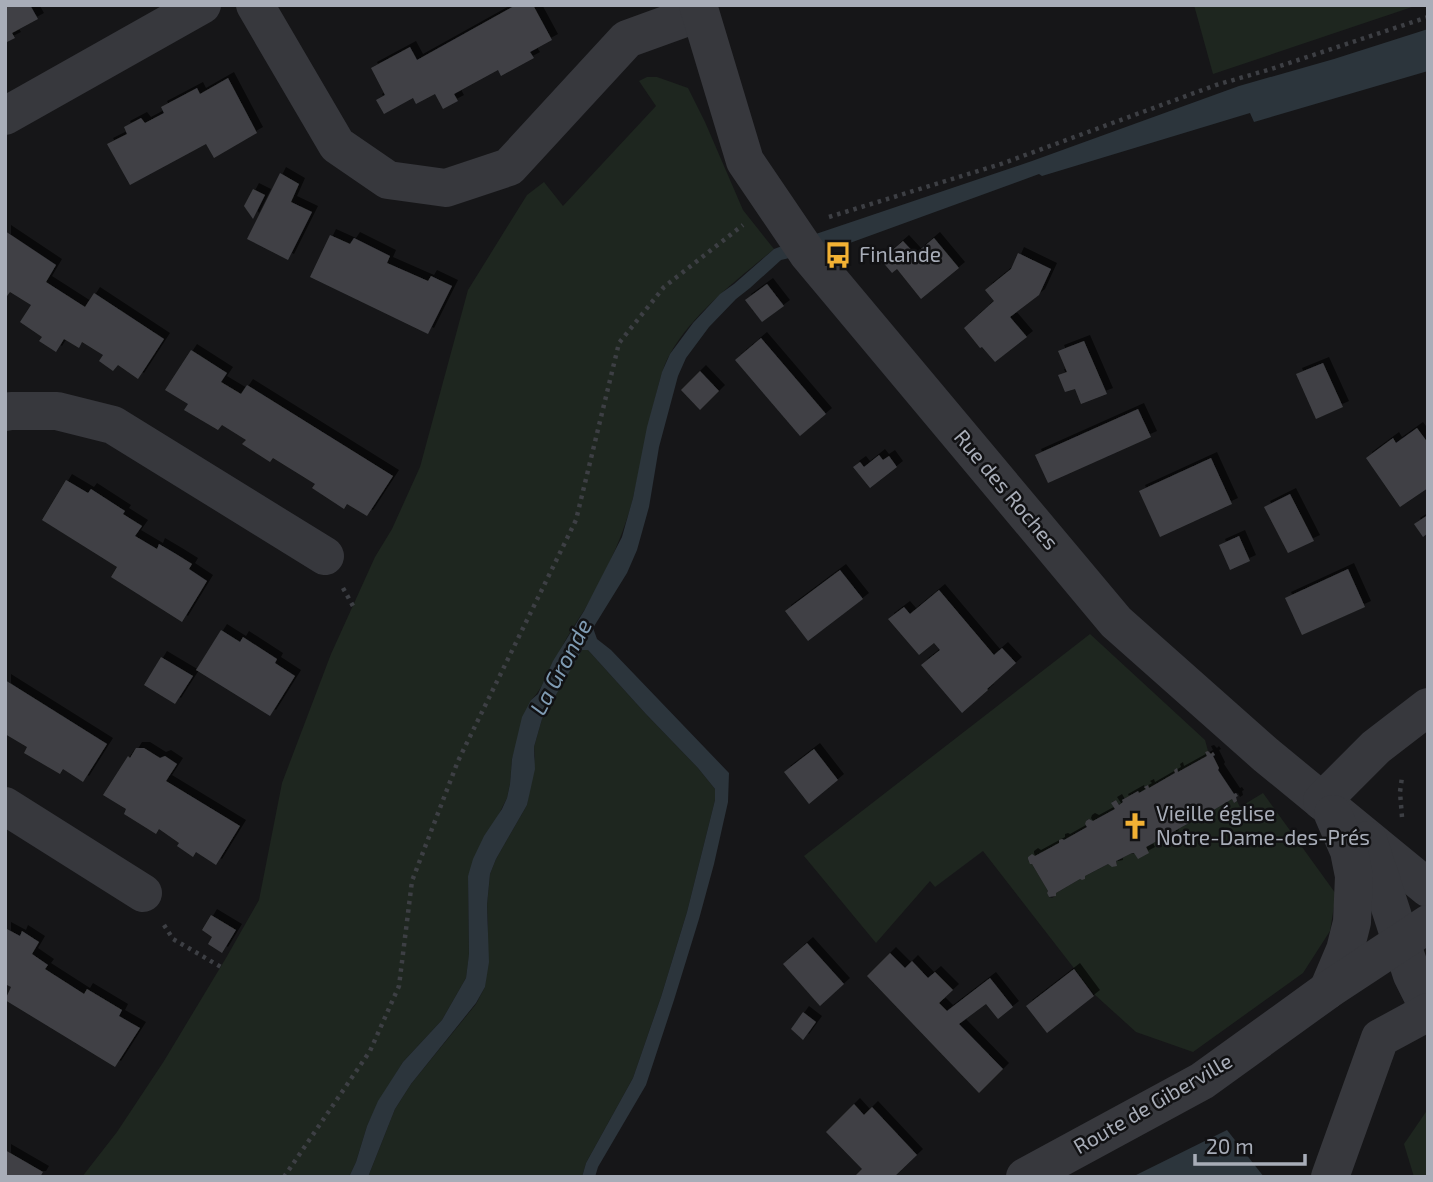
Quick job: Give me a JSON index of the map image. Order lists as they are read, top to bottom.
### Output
{
  "streets": {
    "street": ["Rue des Roches", "Route de Giberville"]
  },
  "water": ["La Gronde"],
  "places": {
    "bus stop": ["Finlande"],
    "church": ["Vieille église Notre-Dame-des-Prés"]
  },
  "scale_bar": "20 m"
}
